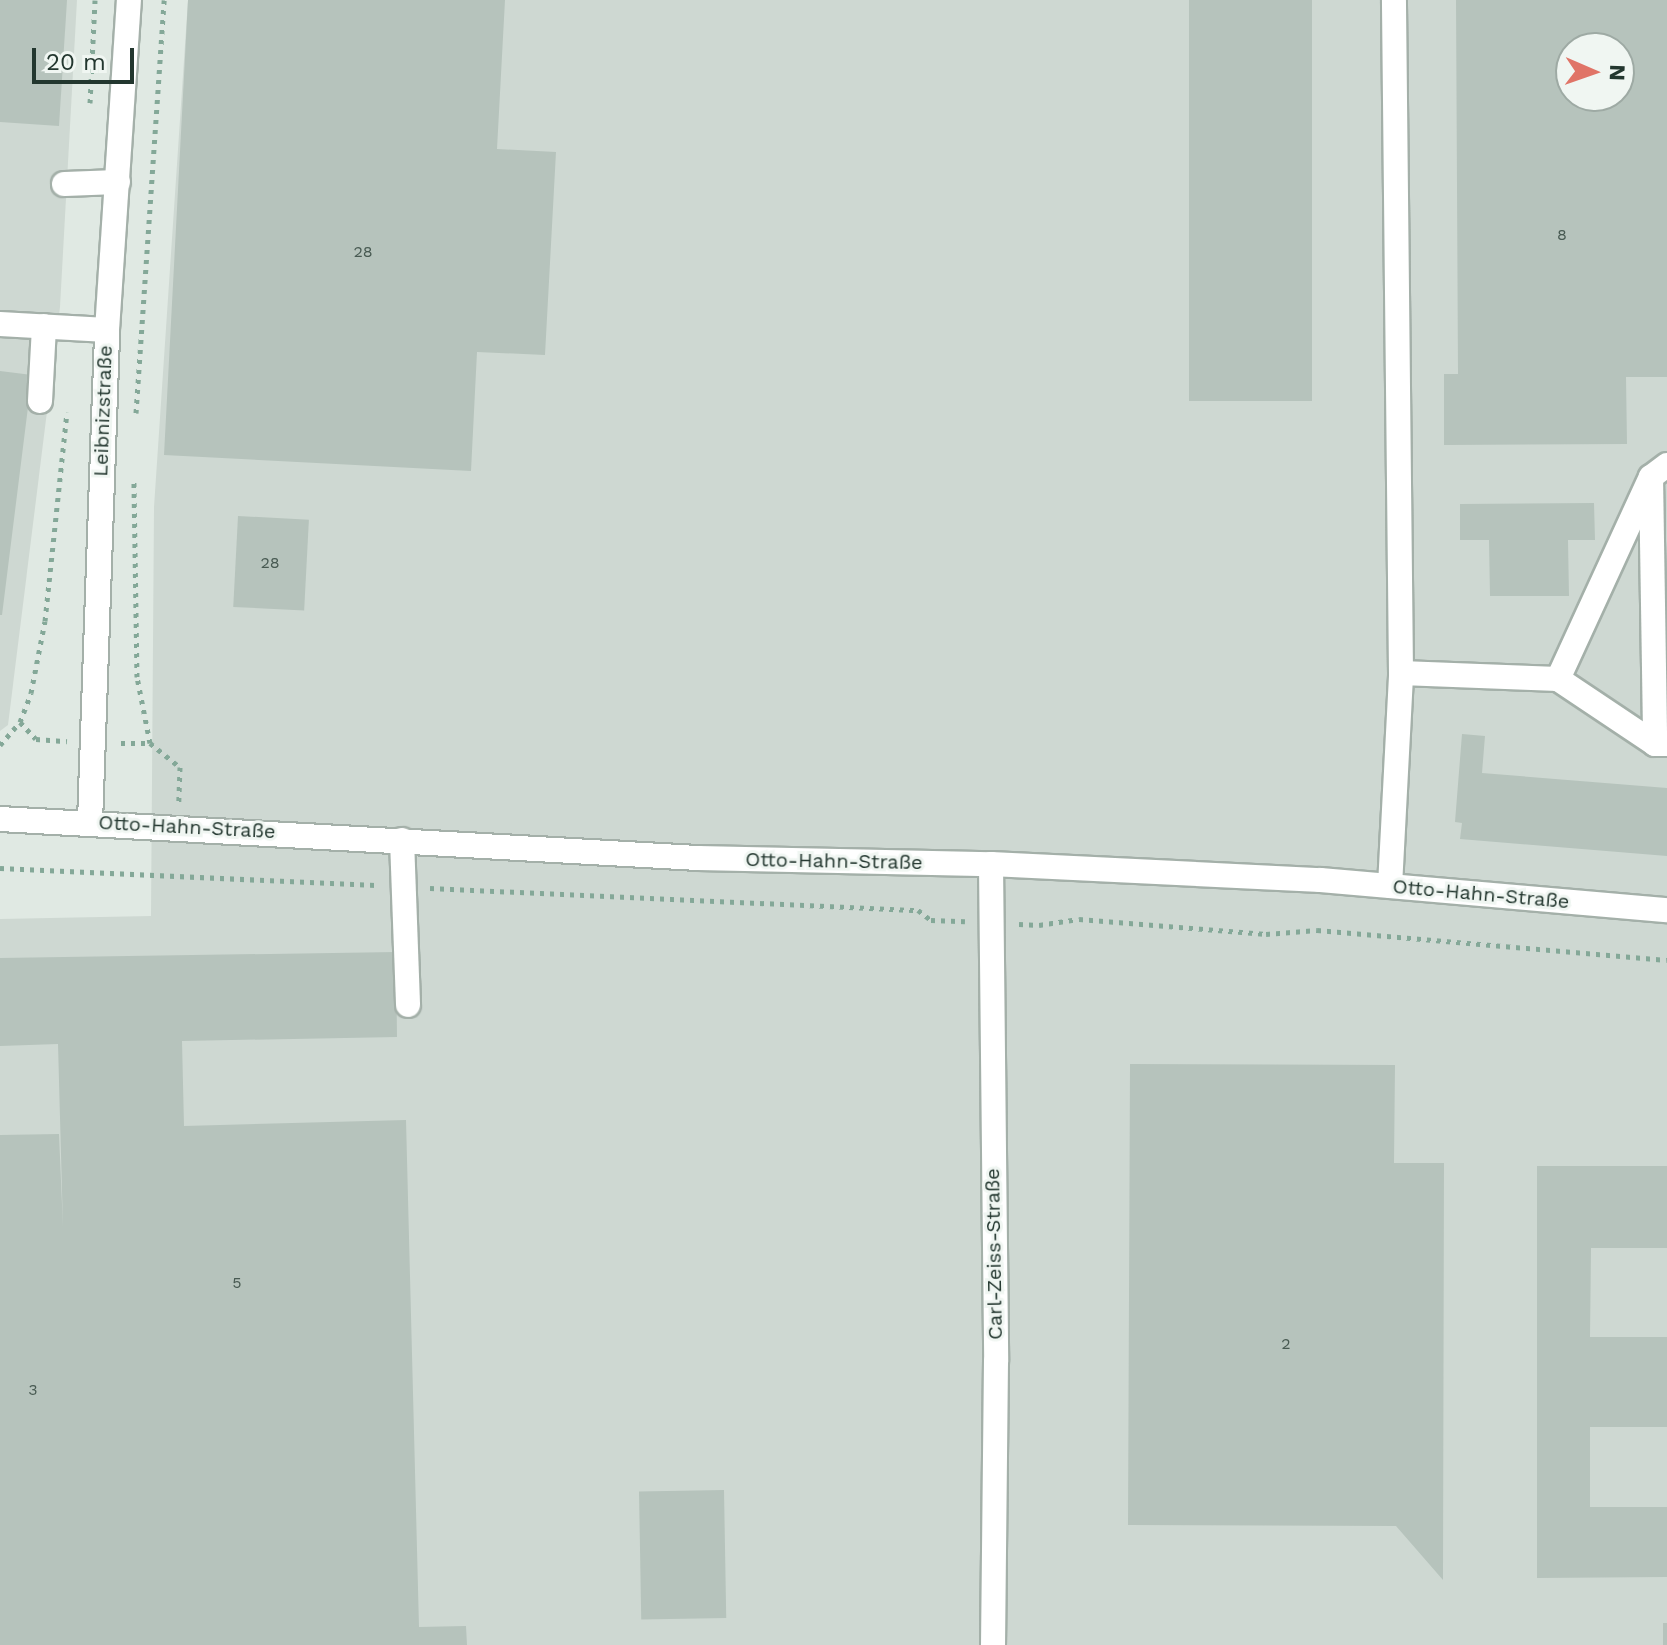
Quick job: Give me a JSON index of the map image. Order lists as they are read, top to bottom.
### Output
{
  "streets": {
    "street": ["Leibnizstraße", "Otto-Hahn-Straße", "Carl-Zeiss-Straße"]
  },
  "crossings": [
    ["Leibnizstraße", "Otto-Hahn-Straße"],
    ["Otto-Hahn-Straße", "Carl-Zeiss-Straße"]
  ],
  "house_numbers": [
    "8",
    "28",
    "28",
    "5",
    "2",
    "3"
  ],
  "scale_bar": "20 m",
  "north": "right"
}
